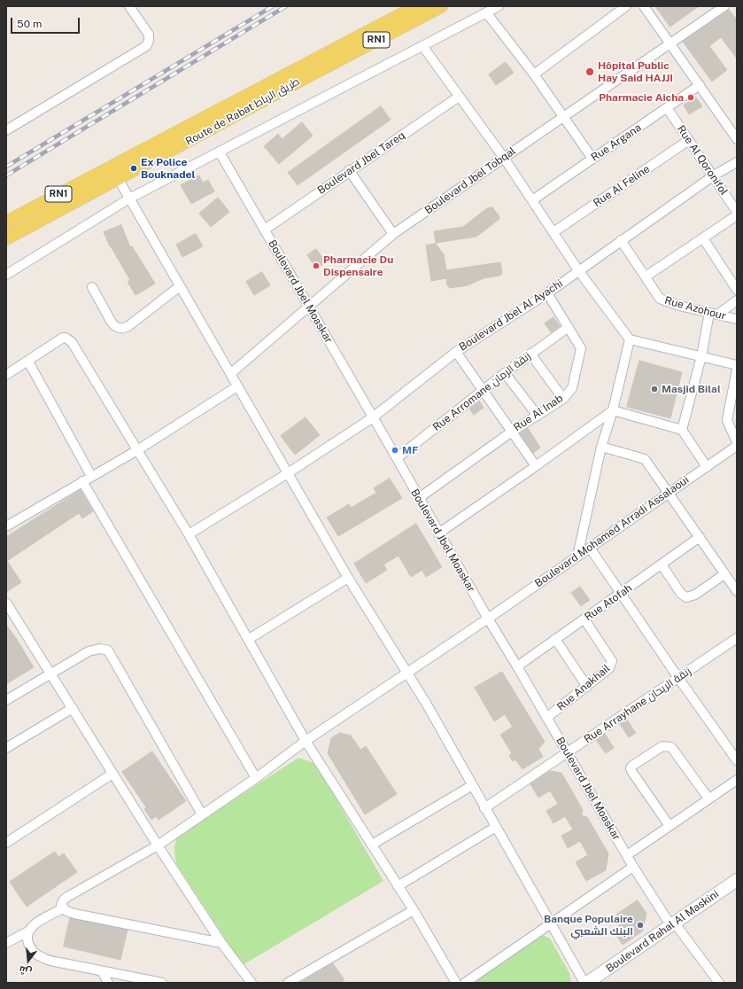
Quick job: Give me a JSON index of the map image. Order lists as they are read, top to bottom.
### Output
{
  "streets": {
    "main road": ["RN1", "Route de Rabat طريق الرباط"],
    "street": [
      "Rue Argana",
      "Rue Al Qoronifol",
      "Boulevard Jbel Tareq",
      "Boulevard Jbel Tobqal",
      "Rue Al Feline",
      "Boulevard Jbel Moaskar",
      "Rue Azohour",
      "Boulevard Jbel Al Ayachi",
      "Rue Arromane زنقة الرمان",
      "Rue Al Inab",
      "Boulevard Mohamed Arradi Assalaoui",
      "Rue Atofah",
      "Rue Anakhail",
      "Rue Arrayhane زنقة الريحان",
      "Boulevard Rahal Al Maskini"
    ]
  },
  "crossings": [
    ["Rue Argana", "Rue Al Qoronifol"],
    ["Rue Al Qoronifol", "Rue Al Feline"],
    ["Rue Al Qoronifol", "Boulevard Jbel Al Ayachi"],
    ["Boulevard Jbel Tareq", "Boulevard Jbel Moaskar"],
    ["Boulevard Jbel Tobqal", "Boulevard Jbel Moaskar"],
    ["Boulevard Jbel Moaskar", "Boulevard Jbel Al Ayachi"],
    ["Boulevard Jbel Moaskar", "Rue Arromane زنقة الرمان"],
    ["Boulevard Jbel Moaskar", "Rue Al Inab"],
    ["Boulevard Jbel Moaskar", "Boulevard Mohamed Arradi Assalaoui"],
    ["Boulevard Jbel Moaskar", "Rue Atofah"],
    ["Boulevard Jbel Moaskar", "Rue Anakhail"],
    ["Boulevard Jbel Moaskar", "Rue Arrayhane زنقة الريحان"],
    ["Boulevard Jbel Moaskar", "Boulevard Rahal Al Maskini"],
    ["Rue Azohour", "Boulevard Jbel Al Ayachi"],
    ["Boulevard Jbel Al Ayachi", "Rue Al Inab"],
    ["Rue Arromane زنقة الرمان", "Rue Al Inab"],
    ["Rue Atofah", "Rue Anakhail"]
  ],
  "places": [
    "Hôpital Public Hay Said HAJJI",
    "Pharmacie Aicha",
    "Ex Police Bouknadel",
    "Pharmacie Du Dispensaire",
    "Masjid Bilal",
    "MF",
    "Banque Populaire البنك الشعبي"
  ],
  "scale_bar": "50 m",
  "north": "bottom"
}
